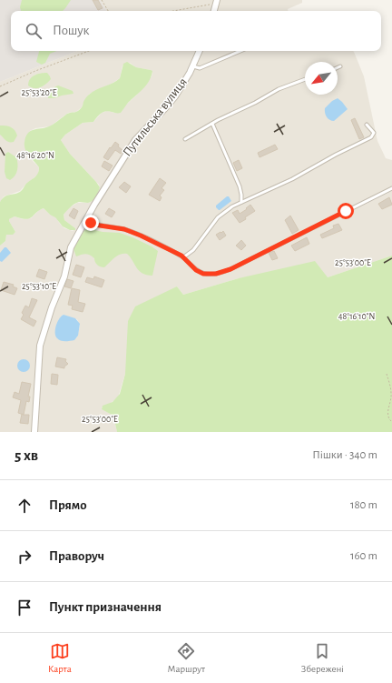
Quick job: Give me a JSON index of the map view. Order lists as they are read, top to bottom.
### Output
{
  "streets": {
    "street": ["Путильська вулиця"]
  },
  "north": "bottom left",
  "page": {
    "search": "Пошук",
    "heading": ["5 хв", "Пішки · 340 m"],
    "list": [
      ["Прямо", "180 m"],
      ["Праворуч", "160 m"],
      "Пункт призначення"
    ],
    "nav": ["Карта", "Маршрут", "Збережені"]
  },
  "coordinates": [
    "25°53'20\"E",
    "48°16'20\"N",
    "25°53'00\"E",
    "25°53'10\"E",
    "48°16'10\"N"
  ]
}
